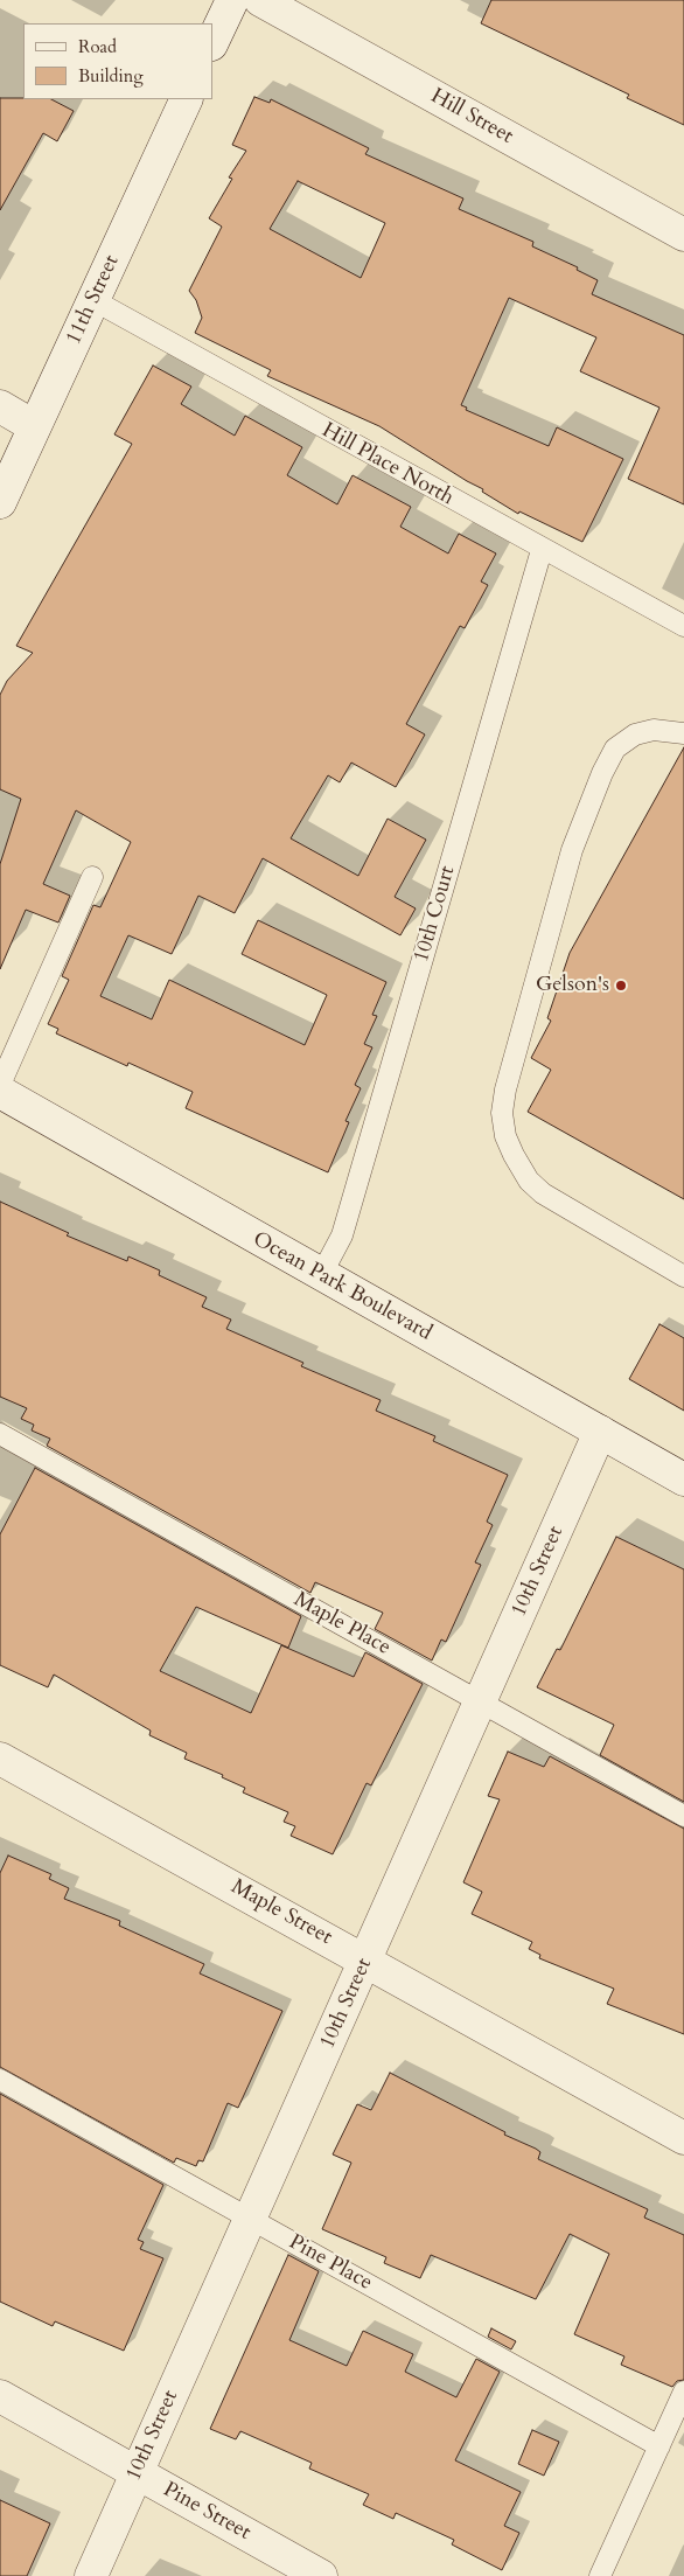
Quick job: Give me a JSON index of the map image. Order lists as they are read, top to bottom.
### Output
{
  "streets": {
    "street": [
      "Hill Street",
      "11th Street",
      "Ocean Park Boulevard",
      "10th Street",
      "Maple Street",
      "Pine Street"
    ],
    "lane": [
      "Hill Place North",
      "10th Court",
      "Maple Place",
      "Pine Place"
    ]
  },
  "crossings": [
    ["11th Street", "Hill Place North"],
    ["Hill Place North", "10th Court"],
    ["10th Court", "Ocean Park Boulevard"],
    ["Ocean Park Boulevard", "10th Street"],
    ["10th Street", "Maple Place"],
    ["10th Street", "Maple Street"],
    ["10th Street", "Pine Place"],
    ["10th Street", "Pine Street"]
  ],
  "places": ["Gelson's"],
  "legend": ["Road", "Building"]
}
